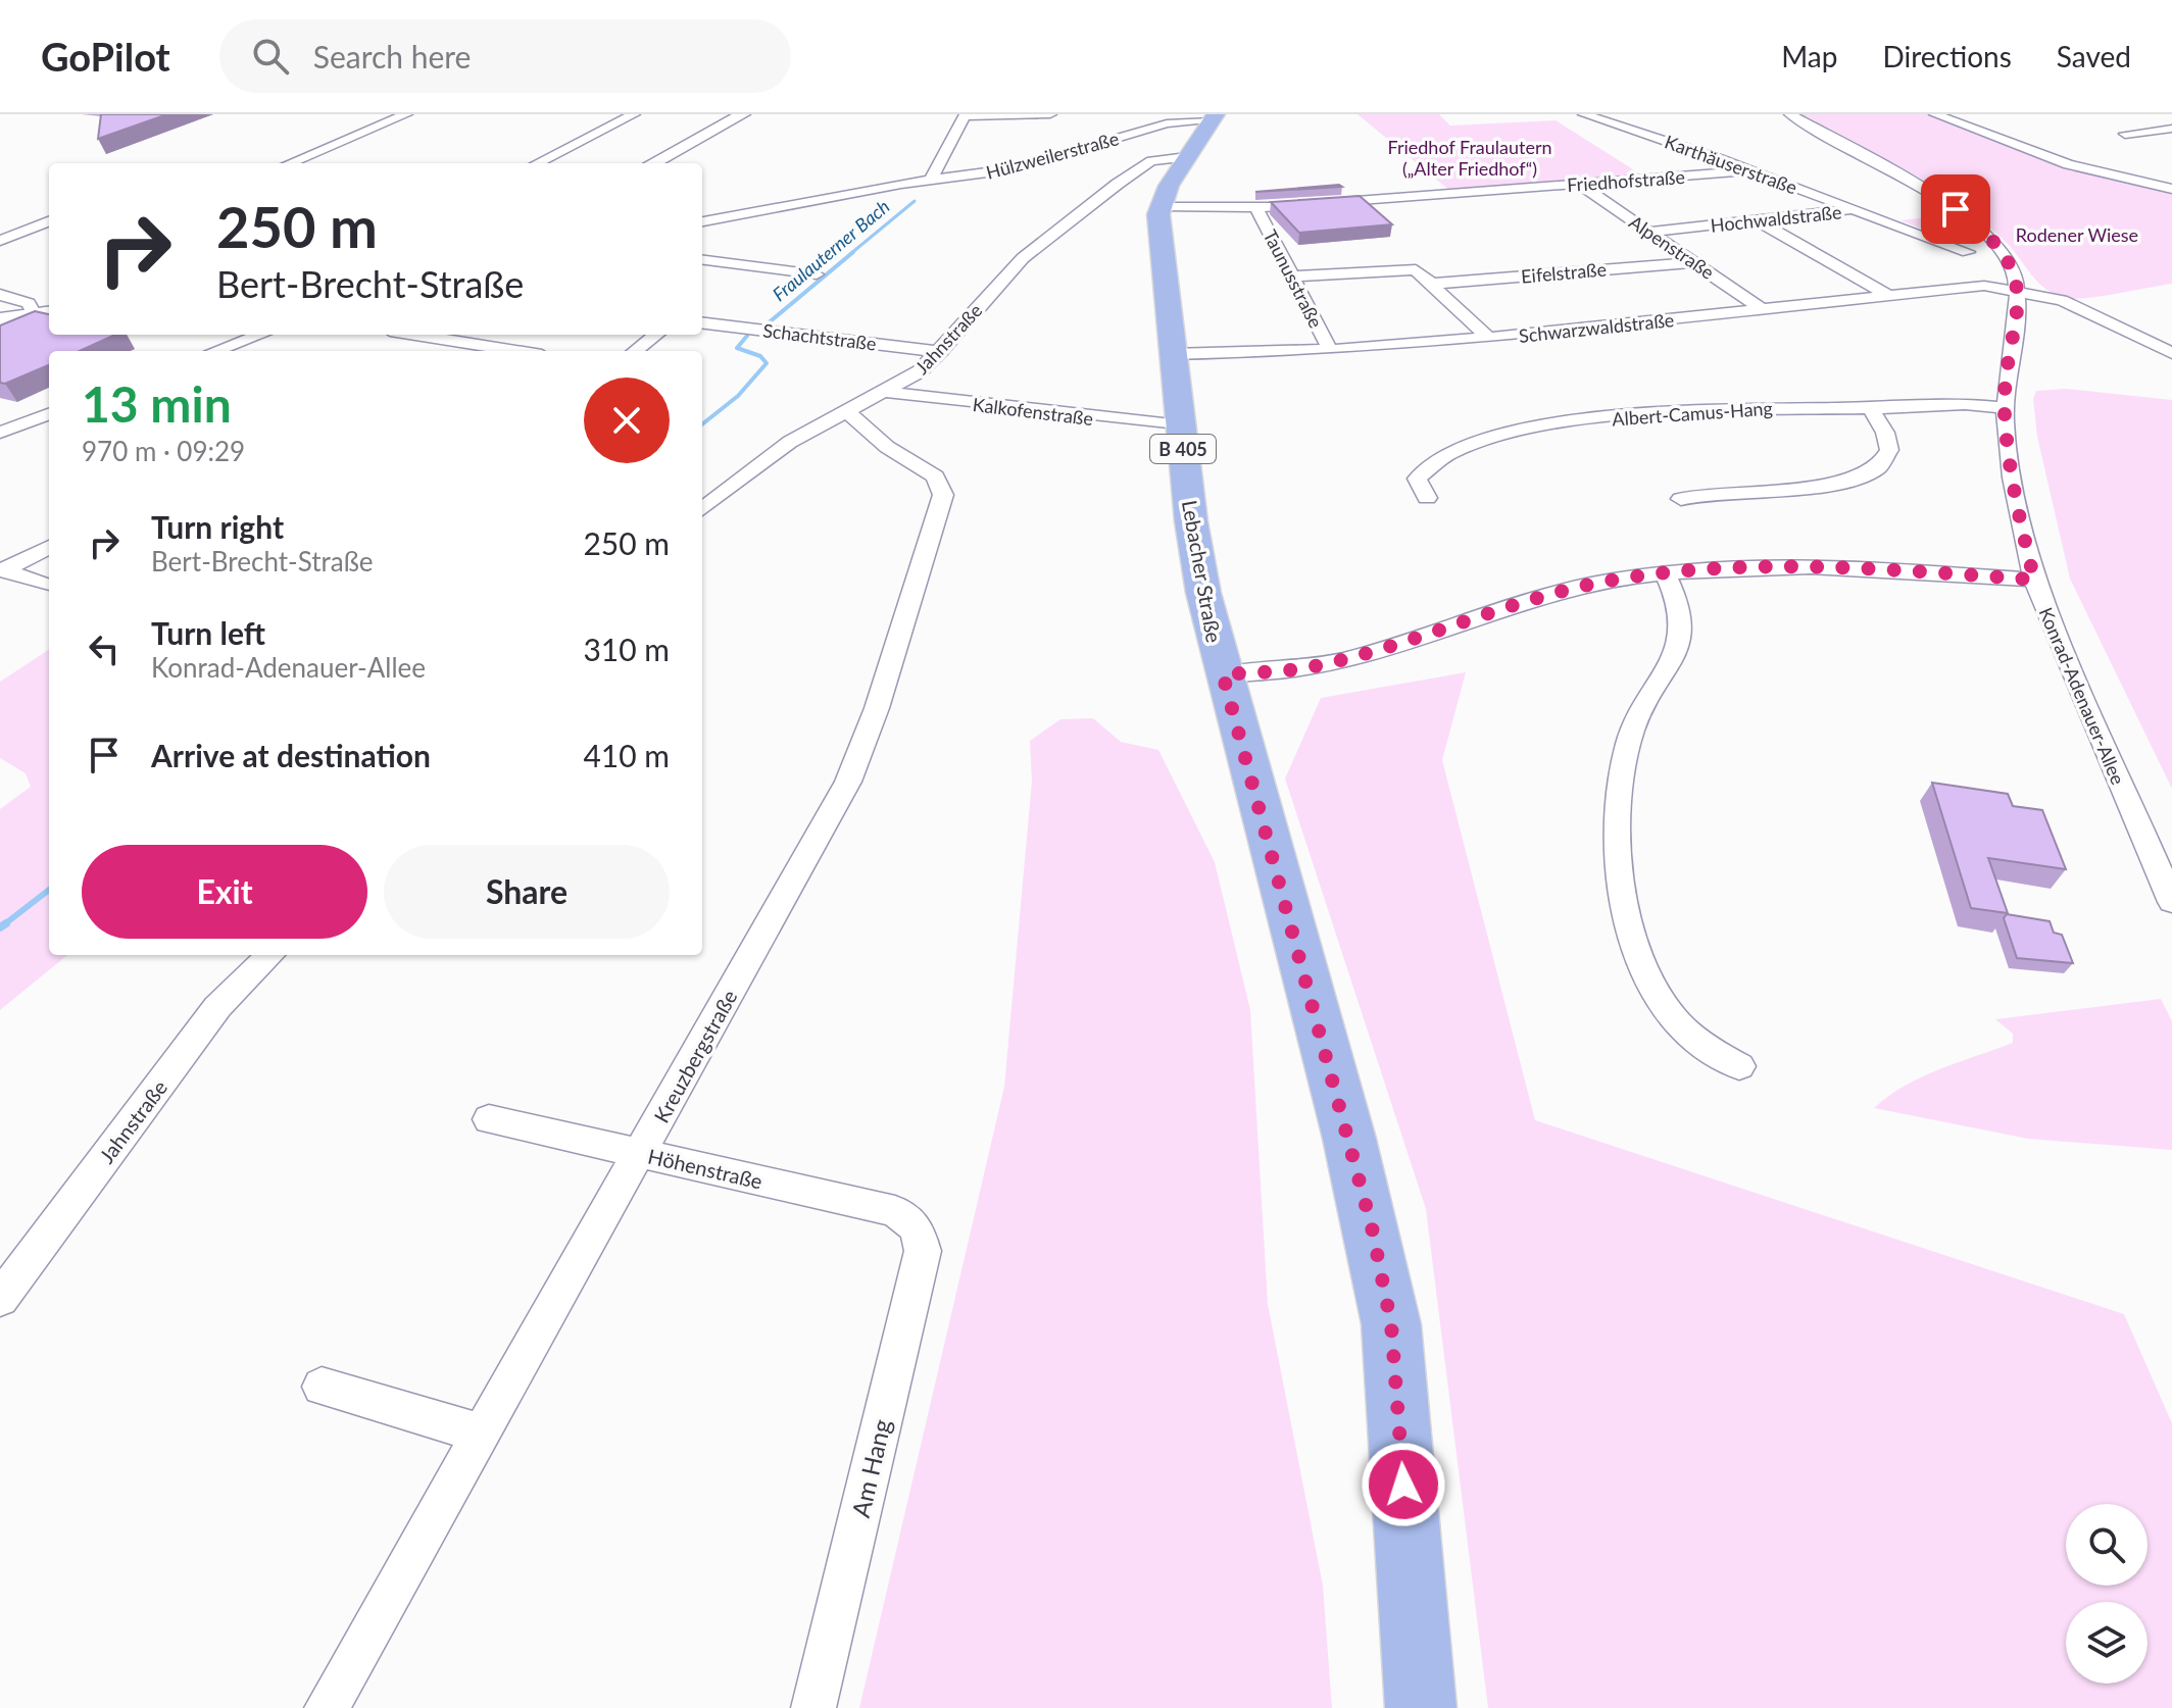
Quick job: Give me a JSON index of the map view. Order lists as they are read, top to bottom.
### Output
{
  "streets": {
    "main road": ["B 405", "Lebacher Straße"],
    "street": [
      "Hülzweilerstraße",
      "Karthäuserstraße",
      "Friedhofstraße",
      "Hochwaldstraße",
      "Alpenstraße",
      "Eifelstraße",
      "Taunusstraße",
      "Schwarzwaldstraße",
      "Schachtstraße",
      "Jahnstraße",
      "Kalkofenstraße",
      "Albert-Camus-Hang",
      "Konrad-Adenauer-Allee",
      "Kreuzbergstraße",
      "Höhenstraße",
      "Am Hang"
    ]
  },
  "crossings": [
    ["Karthäuserstraße", "Friedhofstraße"],
    ["Karthäuserstraße", "Hochwaldstraße"],
    ["Friedhofstraße", "Alpenstraße"],
    ["Friedhofstraße", "Taunusstraße"],
    ["Friedhofstraße", "Lebacher Straße"],
    ["Hochwaldstraße", "Alpenstraße"],
    ["Alpenstraße", "Eifelstraße"],
    ["Alpenstraße", "Schwarzwaldstraße"],
    ["Taunusstraße", "Schwarzwaldstraße"],
    ["Schwarzwaldstraße", "Lebacher Straße"],
    ["Schwarzwaldstraße", "Konrad-Adenauer-Allee"],
    ["Schachtstraße", "Jahnstraße"],
    ["Jahnstraße", "Kalkofenstraße"],
    ["Jahnstraße", "Kreuzbergstraße"],
    ["Kalkofenstraße", "Lebacher Straße"],
    ["Albert-Camus-Hang", "Konrad-Adenauer-Allee"],
    ["Kreuzbergstraße", "Höhenstraße"],
    ["Höhenstraße", "Am Hang"]
  ],
  "water": ["Fraulauterner Bach"],
  "parks": ["Friedhof Fraulautern („Alter Friedhof“)", "Rodener Wiese"],
  "page": {
    "header": "GoPilot",
    "search": "Search here",
    "nav": ["Map", "Directions", "Saved"],
    "turn": ["250 m", "Bert-Brecht-Straße"],
    "heading": ["13 min", "970 m · 09:29"],
    "list": [
      {
        "name": "Turn right",
        "note": "Bert-Brecht-Straße",
        "value": "250 m"
      },
      {
        "name": "Turn left",
        "note": "Konrad-Adenauer-Allee",
        "value": "310 m"
      },
      {
        "name": "Arrive at destination",
        "value": "410 m"
      }
    ],
    "buttons": ["Exit", "Share"]
  }
}
